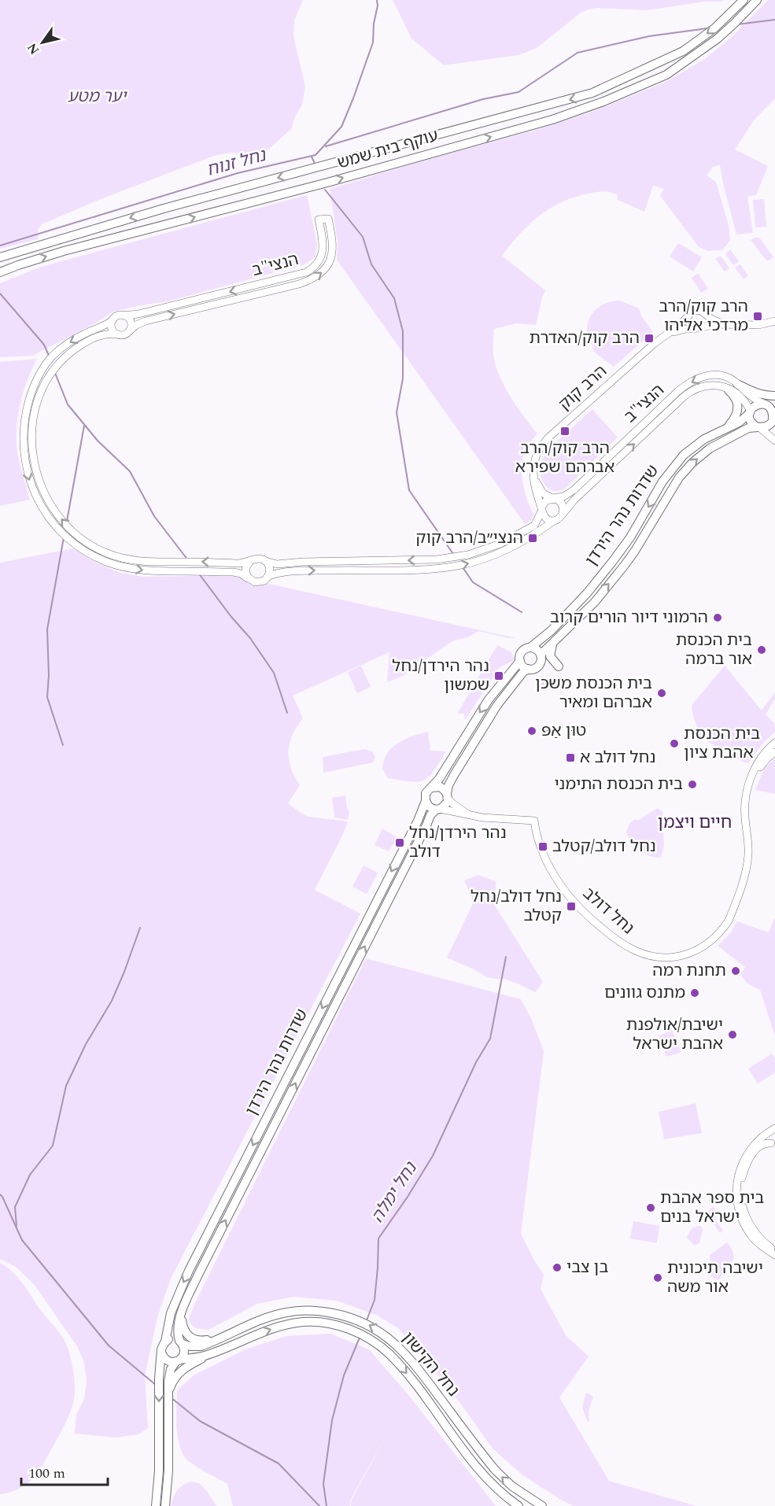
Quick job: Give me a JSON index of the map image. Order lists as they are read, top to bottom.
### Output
{
  "streets": {
    "main road": ["עוקף בית שמש", "שדרות נהר הירדן", "נחל הקישון"],
    "street": ["הנצי\"ב", "הרב קוק", "נחל דולב"]
  },
  "crossings": [
    ["הנצי\"ב", "הרב קוק"],
    ["הנצי\"ב", "שדרות נהר הירדן"],
    ["שדרות נהר הירדן", "נחל דולב"],
    ["שדרות נהר הירדן", "נחל הקישון"]
  ],
  "districts": ["חיים ויצמן"],
  "water": ["נחל זנוח", "נחל ימלה"],
  "parks": ["יער מטע"],
  "places": {
    "transit": [
      "הרב קוק/הרב מרדכי אליהו",
      "הרב קוק/האדרת",
      "הרב קוק/הרב אברהם שפירא",
      "הנצי״ב/הרב קוק",
      "נהר הירדן/נחל שמשון",
      "נחל דולב א",
      "נהר הירדן/נחל דולב",
      "נחל דולב/קטלב",
      "נחל דולב/נחל קטלב"
    ],
    "other": [
      "הרמוני דיור הורים קרוב",
      "בית הכנסת אור ברמה",
      "בית הכנסת משכן אברהם ומאיר",
      "טוּן אַפּ",
      "בית הכנסת אהבת ציון",
      "בית הכנסת התימני",
      "תחנת רמה",
      "מתנס גוונים",
      "ישיבת/אולפנת אהבת ישראל",
      "בית ספר אהבת ישראל בנים",
      "בן צבי",
      "ישיבה תיכונית אור משה"
    ]
  },
  "scale_bar": "100 m",
  "north": "bottom left"
}
